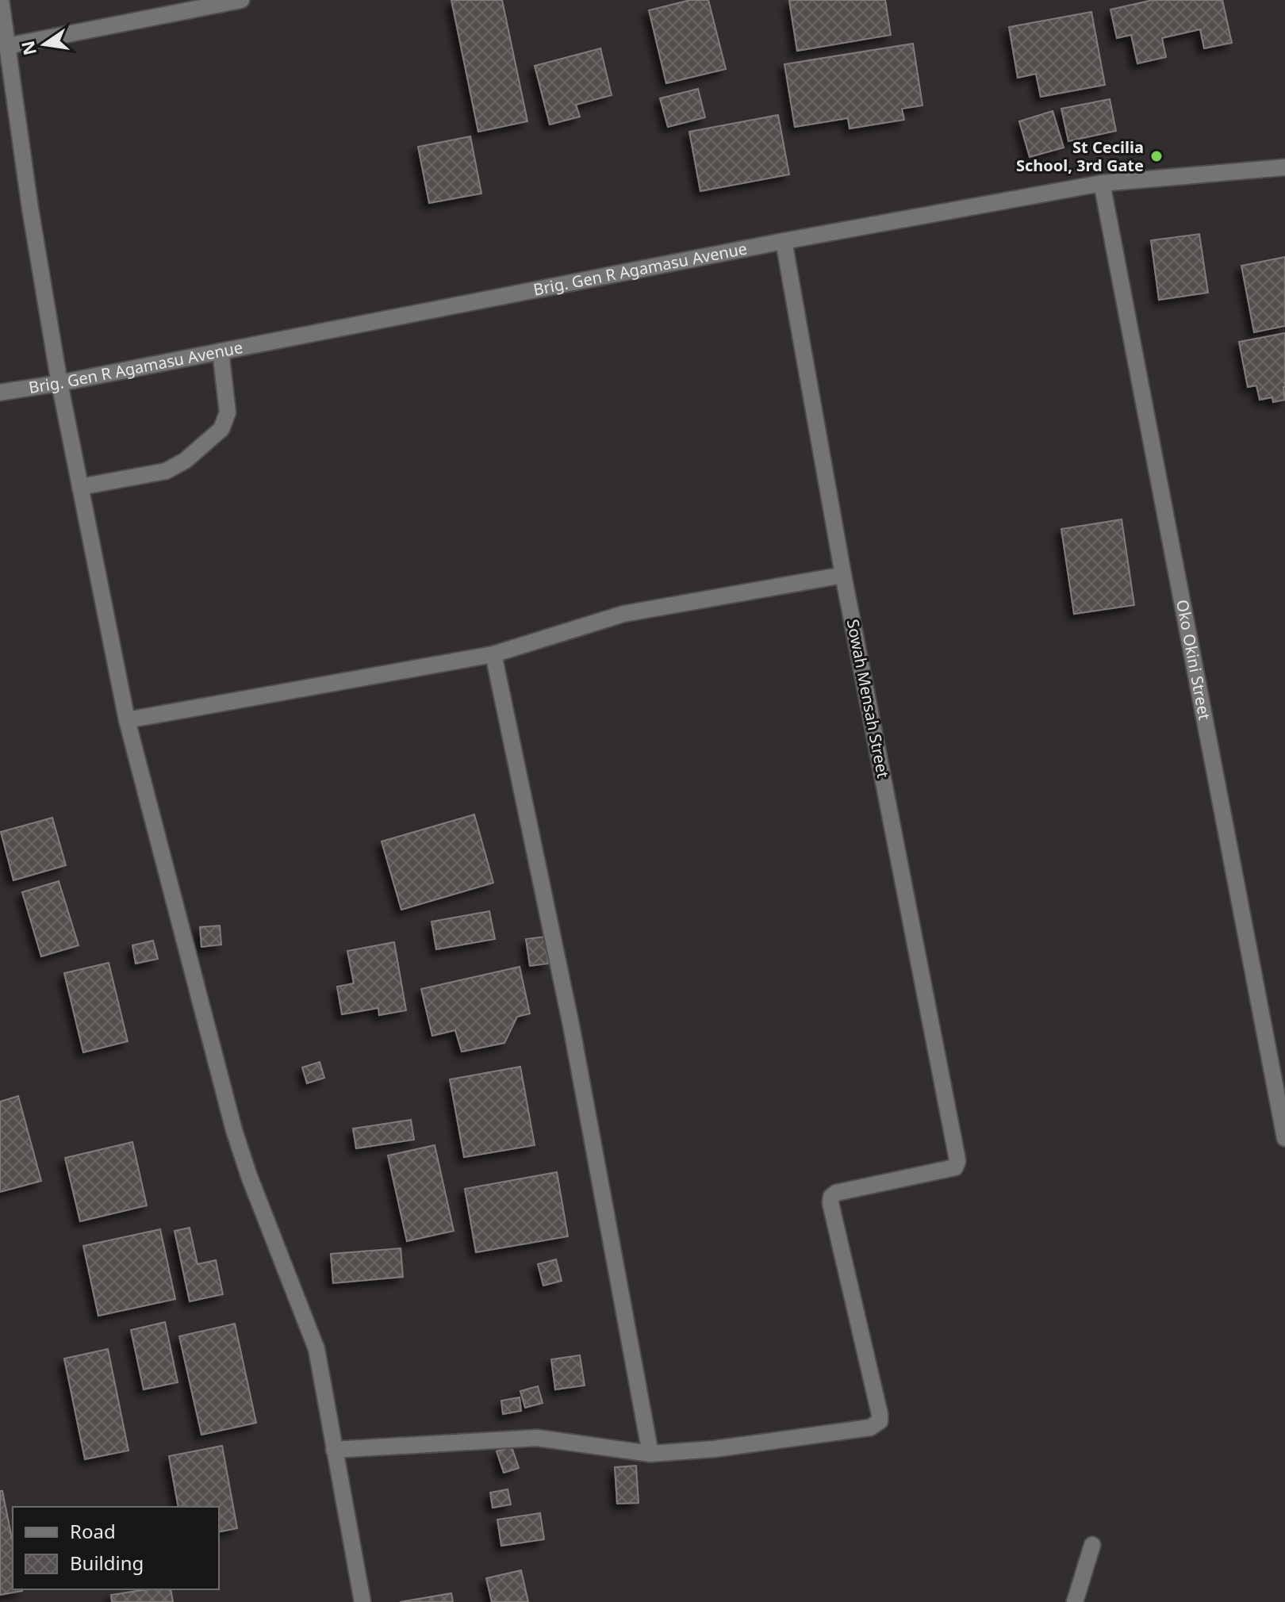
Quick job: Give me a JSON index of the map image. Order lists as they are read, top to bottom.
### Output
{
  "streets": {
    "street": ["Brig. Gen R Agamasu Avenue", "Oko Okini Street", "Sowah Mensah Street"]
  },
  "crossings": [
    ["Brig. Gen R Agamasu Avenue", "Oko Okini Street"],
    ["Brig. Gen R Agamasu Avenue", "Sowah Mensah Street"]
  ],
  "places": ["St Cecilia School, 3rd Gate"],
  "legend": ["Road", "Building"],
  "north": "left"
}
